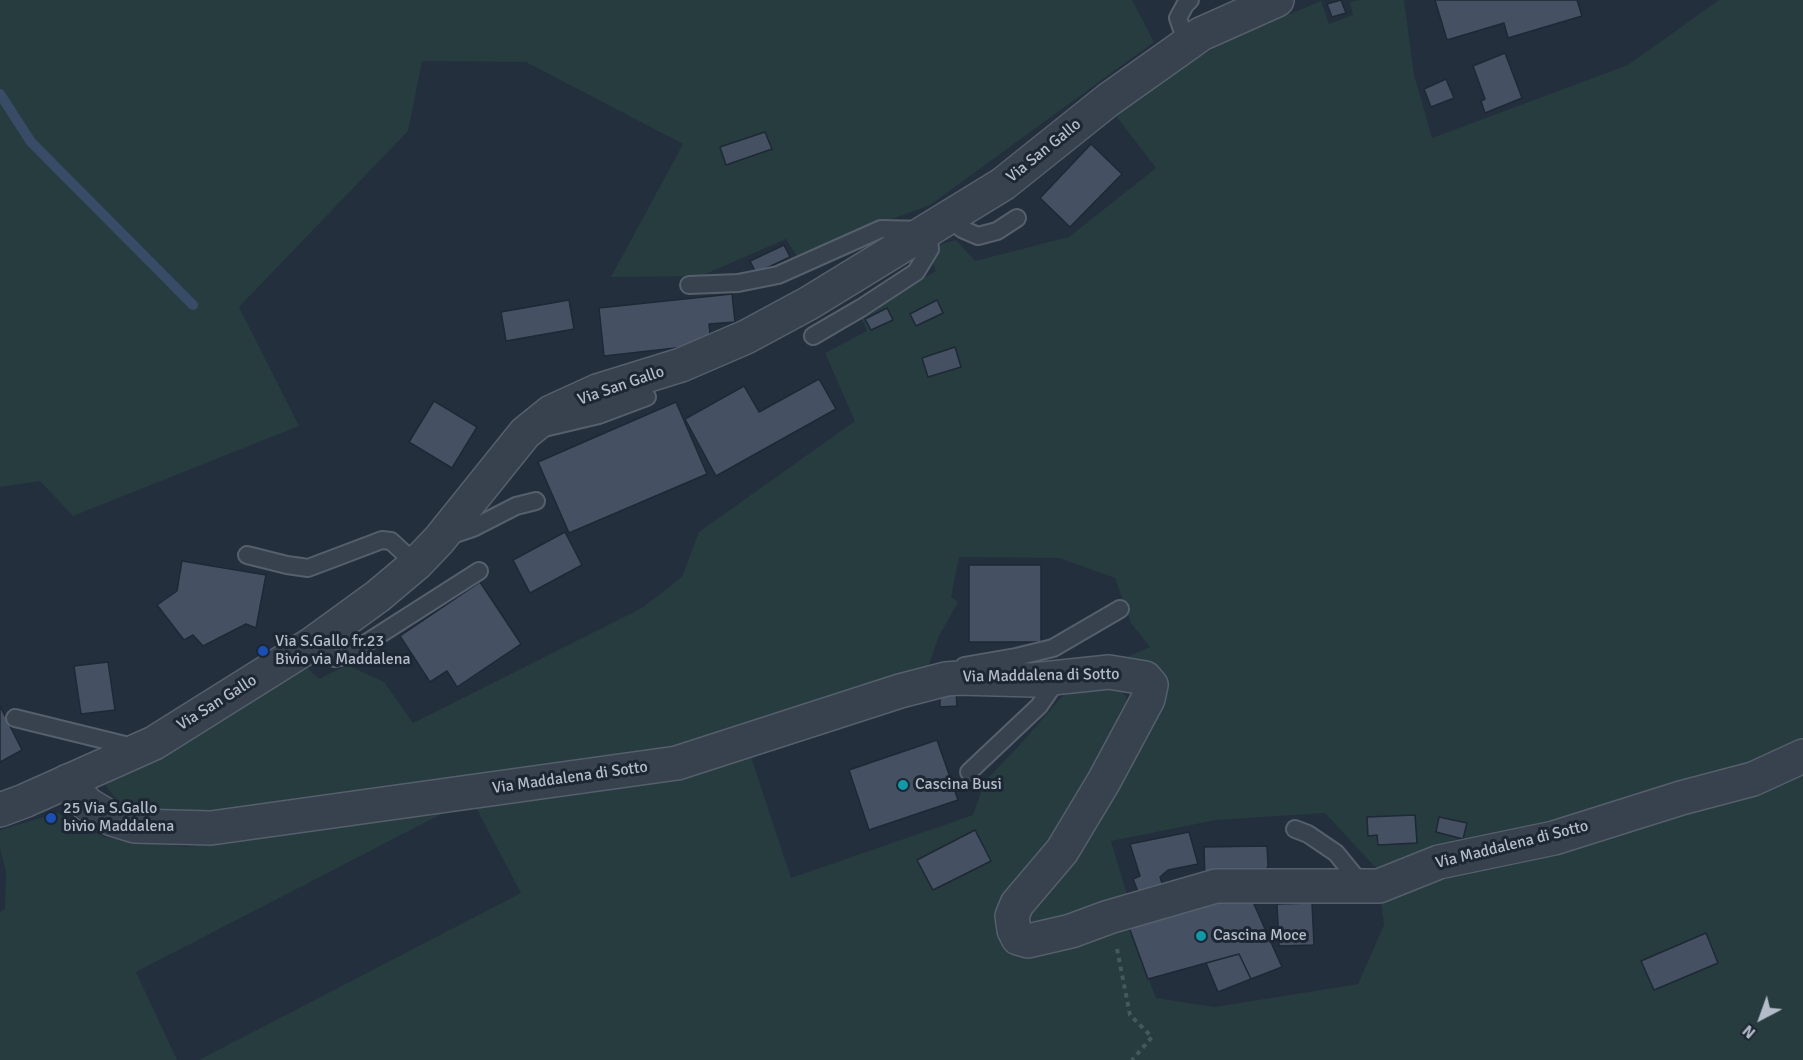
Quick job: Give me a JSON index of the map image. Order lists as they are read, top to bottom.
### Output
{
  "streets": {
    "street": ["Via San Gallo", "Via Maddalena di Sotto"]
  },
  "crossings": [
    ["Via San Gallo", "Via Maddalena di Sotto"]
  ],
  "places": [
    "Via S.Gallo fr.23 Bivio via Maddalena",
    "Cascina Busi",
    "25 Via S.Gallo bivio Maddalena",
    "Cascina Moce"
  ],
  "north": "bottom left"
}
